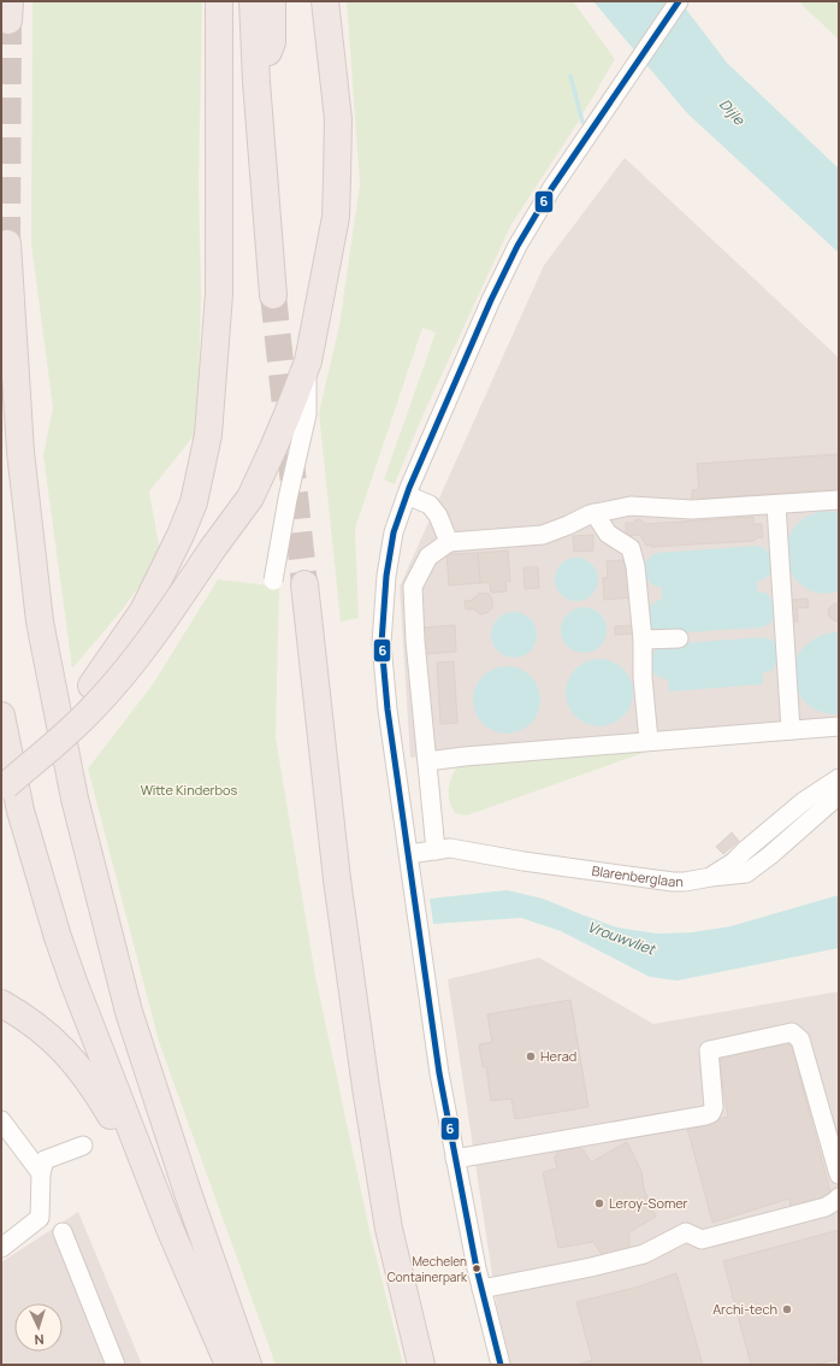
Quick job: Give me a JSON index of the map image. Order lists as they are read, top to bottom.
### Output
{
  "streets": {
    "street": ["Blarenberglaan"]
  },
  "water": ["Dijle", "Vrouwvliet"],
  "parks": ["Witte Kinderbos"],
  "places": [
    "Herad",
    "Leroy-Somer",
    "Mechelen Containerpark",
    "Archi-tech"
  ],
  "lines": ["transit line 6"],
  "north": "bottom"
}
